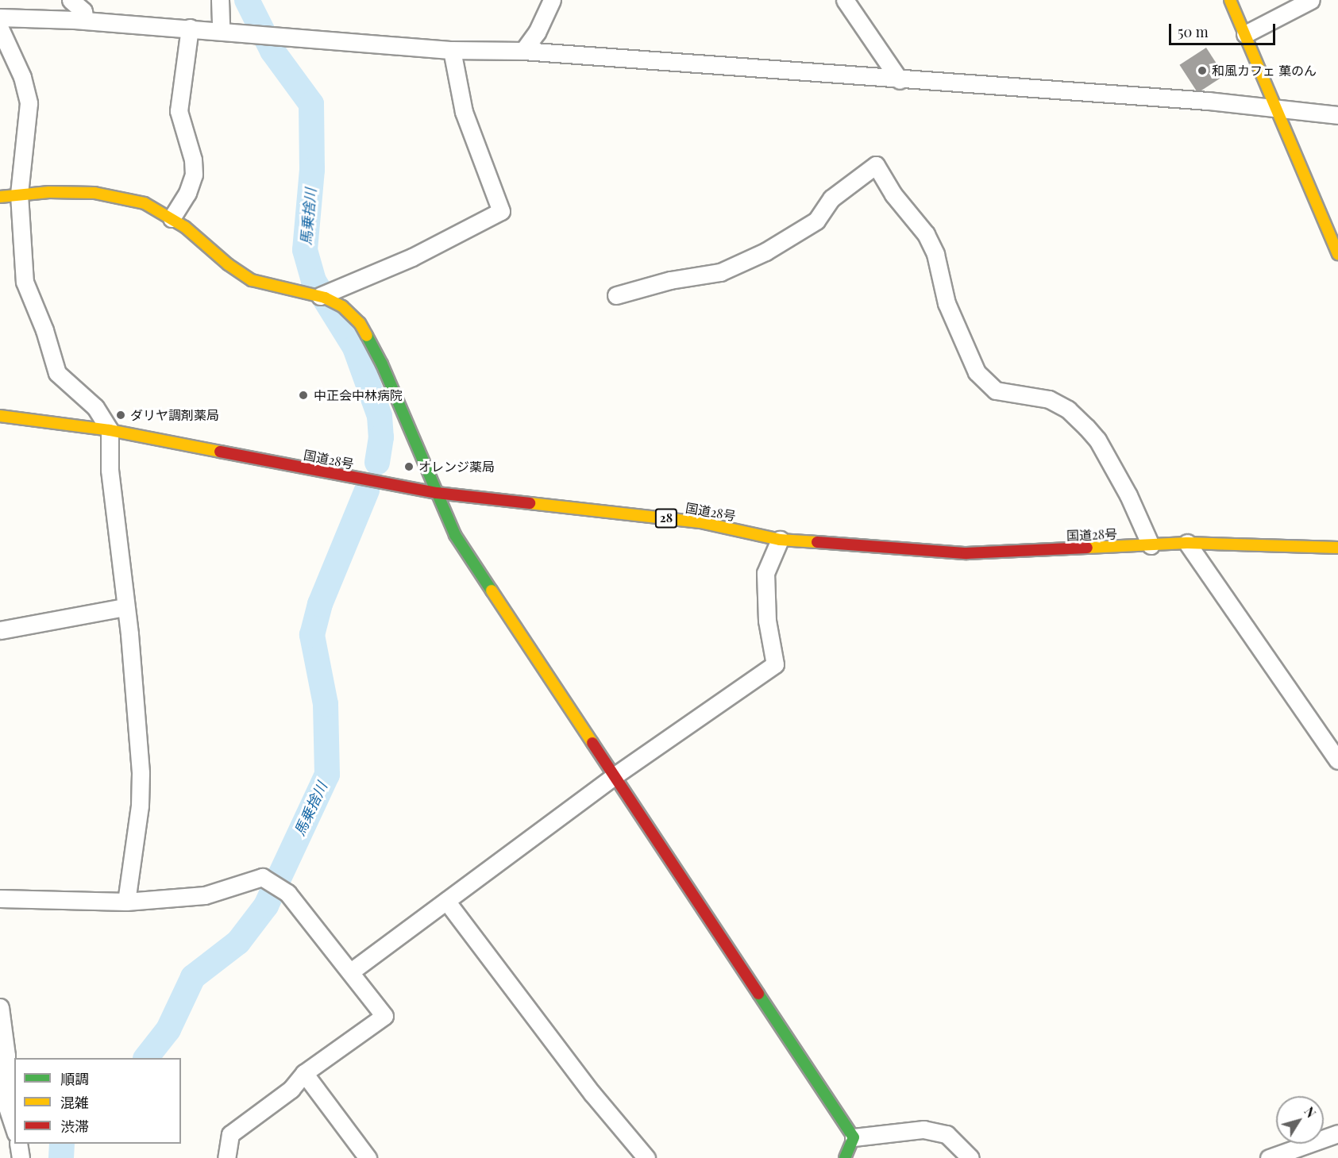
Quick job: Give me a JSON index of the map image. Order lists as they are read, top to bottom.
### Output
{
  "streets": {
    "main road": ["国道28号", "28"]
  },
  "water": ["馬乗捨川"],
  "places": [
    "和風カフェ 菓のん",
    "中正会中林病院",
    "ダリヤ調剤薬局",
    "オレンジ薬局"
  ],
  "legend": ["順調", "混雑", "渋滞"],
  "scale_bar": "50 m",
  "north": "top right"
}
